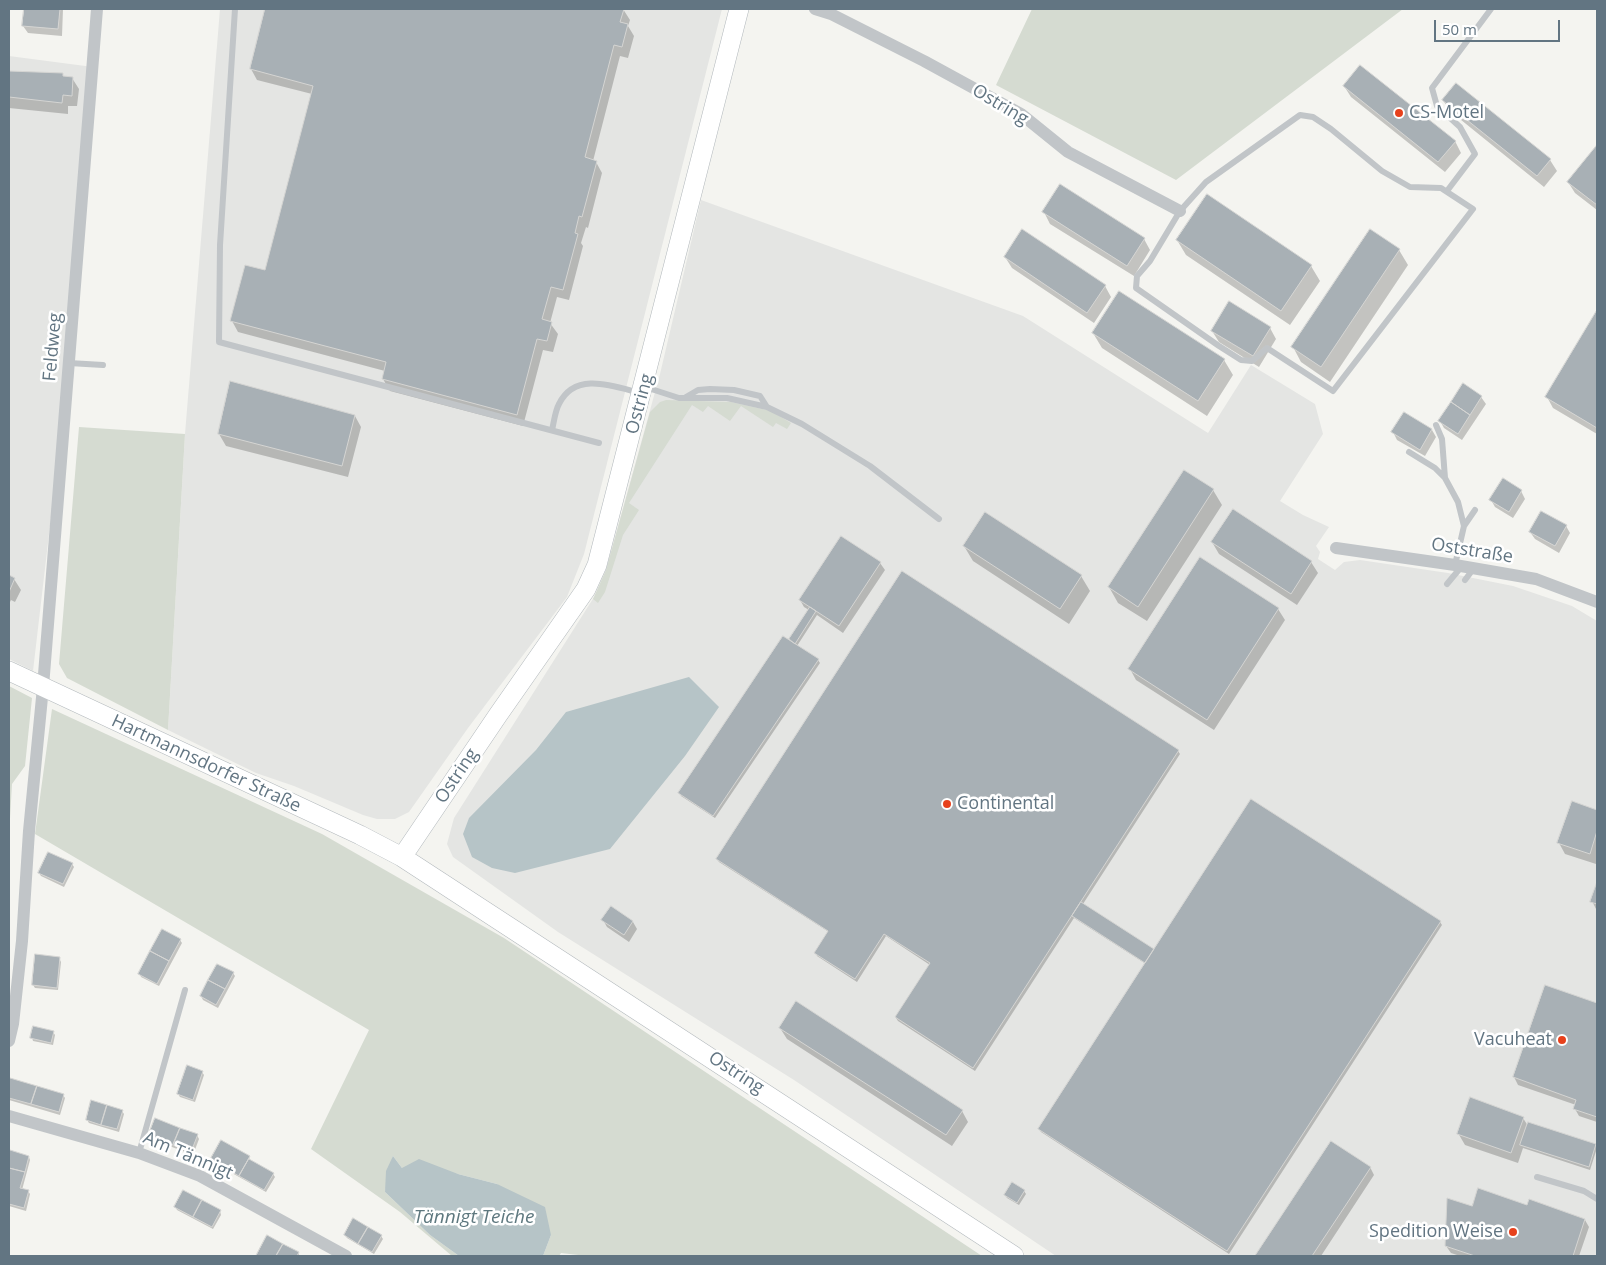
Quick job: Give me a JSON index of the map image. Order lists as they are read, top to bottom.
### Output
{
  "streets": {
    "main road": ["Ostring", "Hartmannsdorfer Straße"],
    "street": ["Feldweg", "Oststraße", "Am Tännigt"]
  },
  "crossings": [
    ["Ostring", "Hartmannsdorfer Straße"],
    ["Feldweg", "Hartmannsdorfer Straße"]
  ],
  "water": ["Tännigt Teiche"],
  "places": [
    "CS-Motel",
    "Continental",
    "Vacuheat",
    "Spedition Weise"
  ],
  "scale_bar": "50 m"
}
